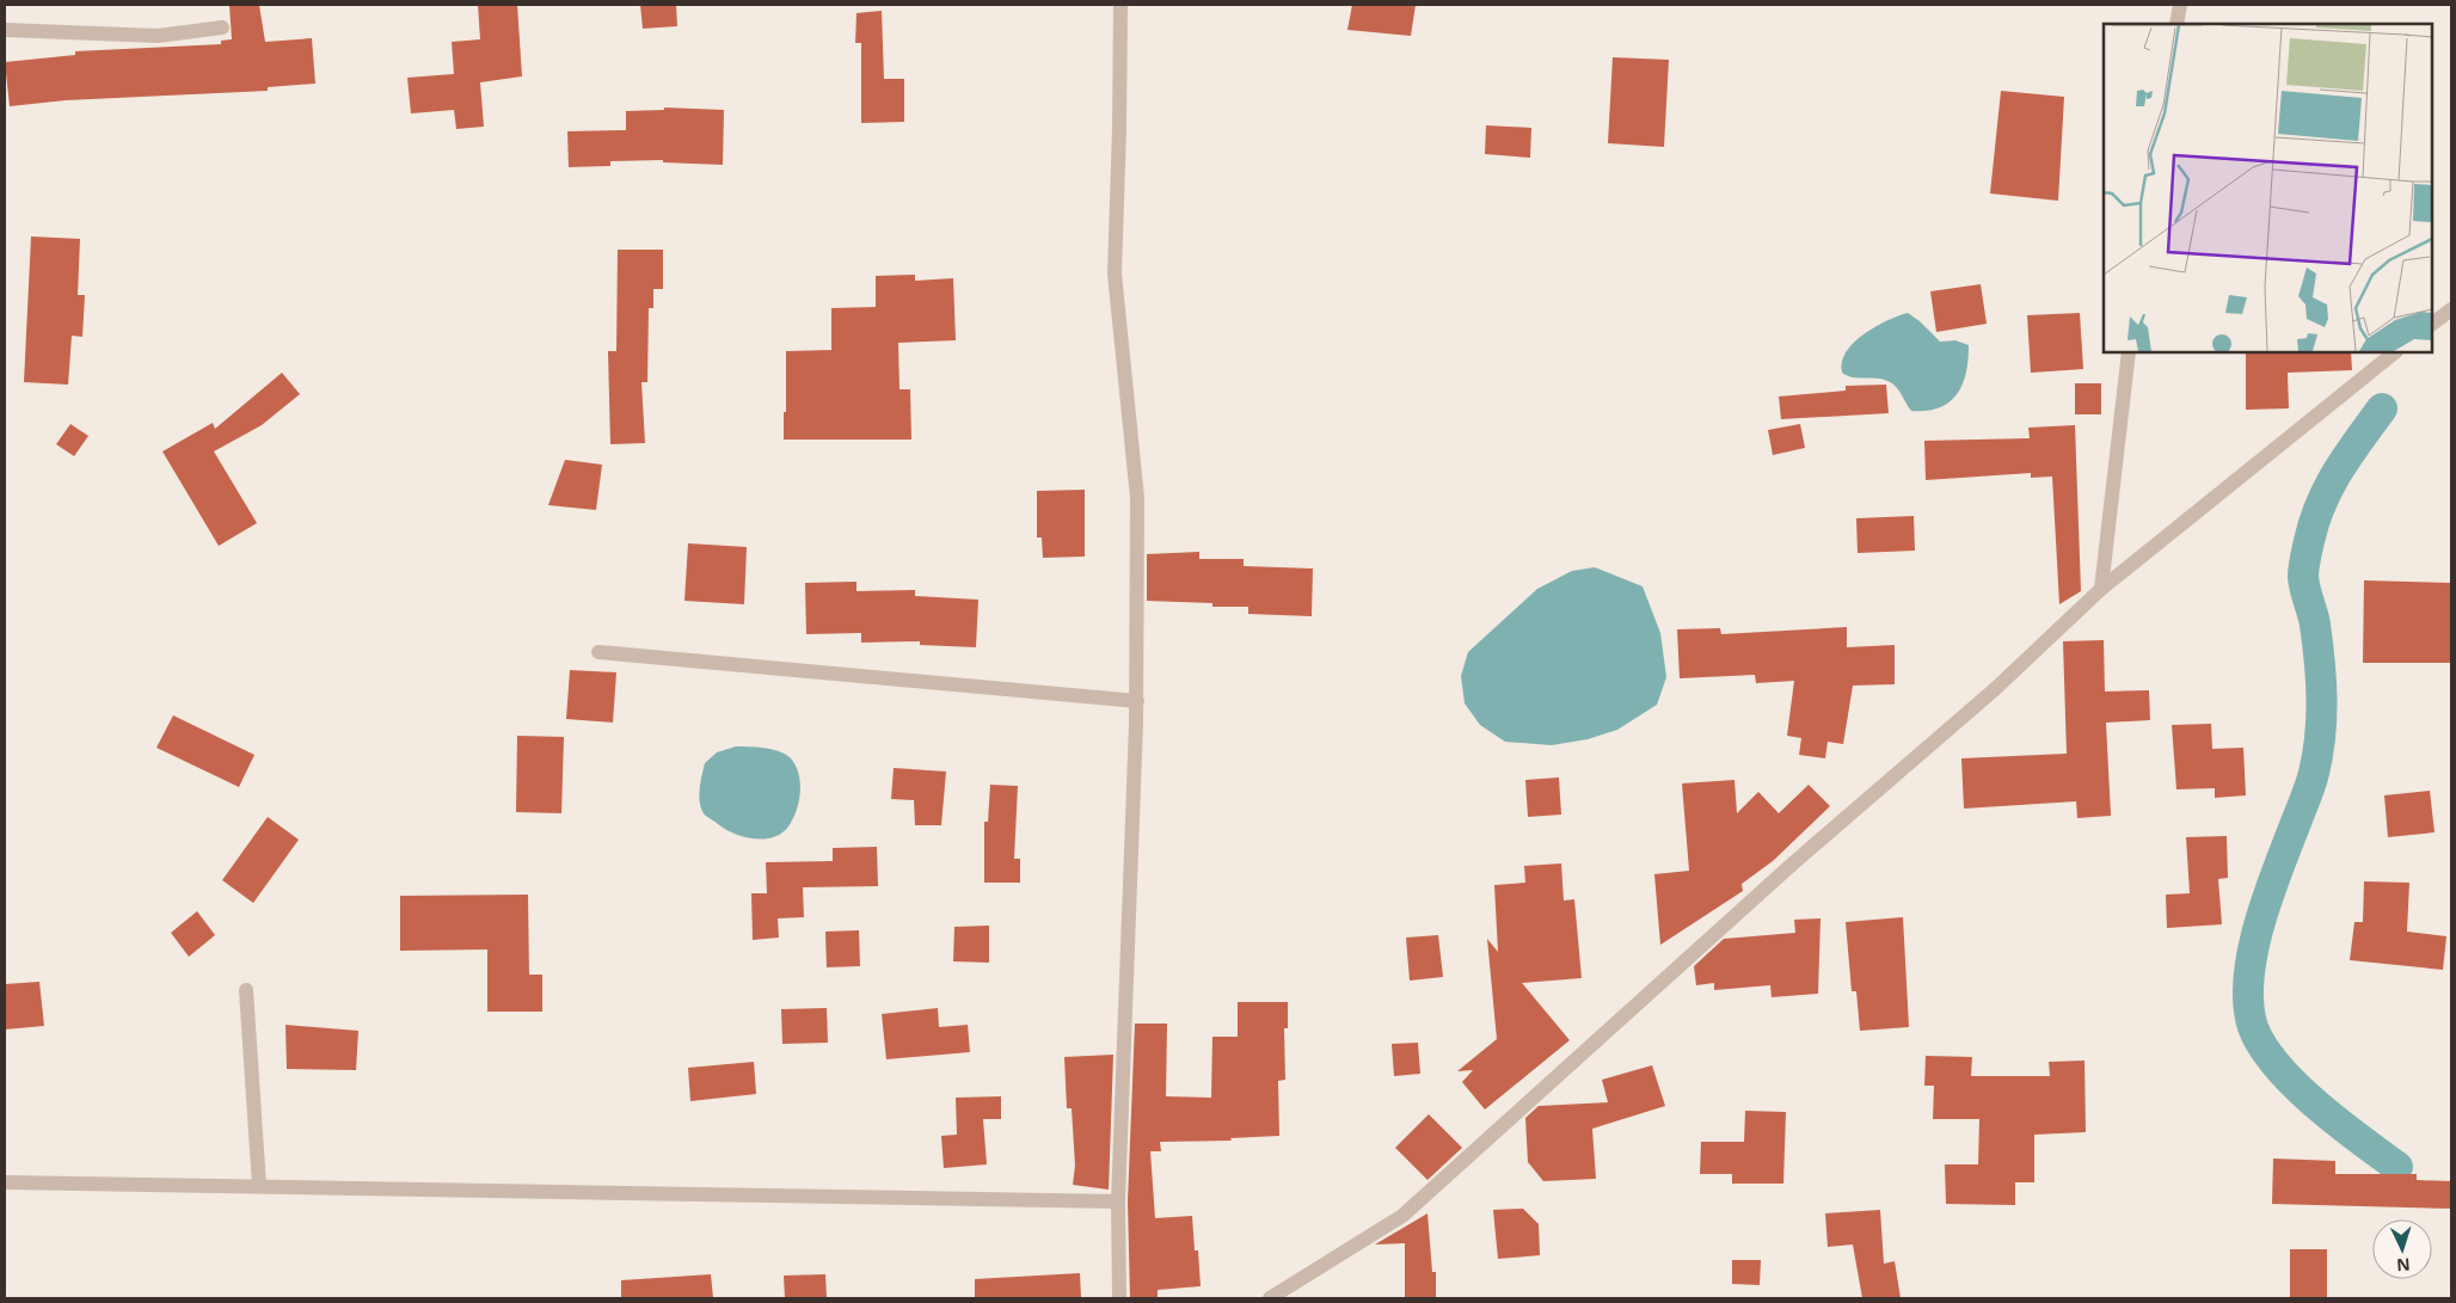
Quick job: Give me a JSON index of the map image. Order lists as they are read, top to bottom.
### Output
{
  "north": "bottom"
}
